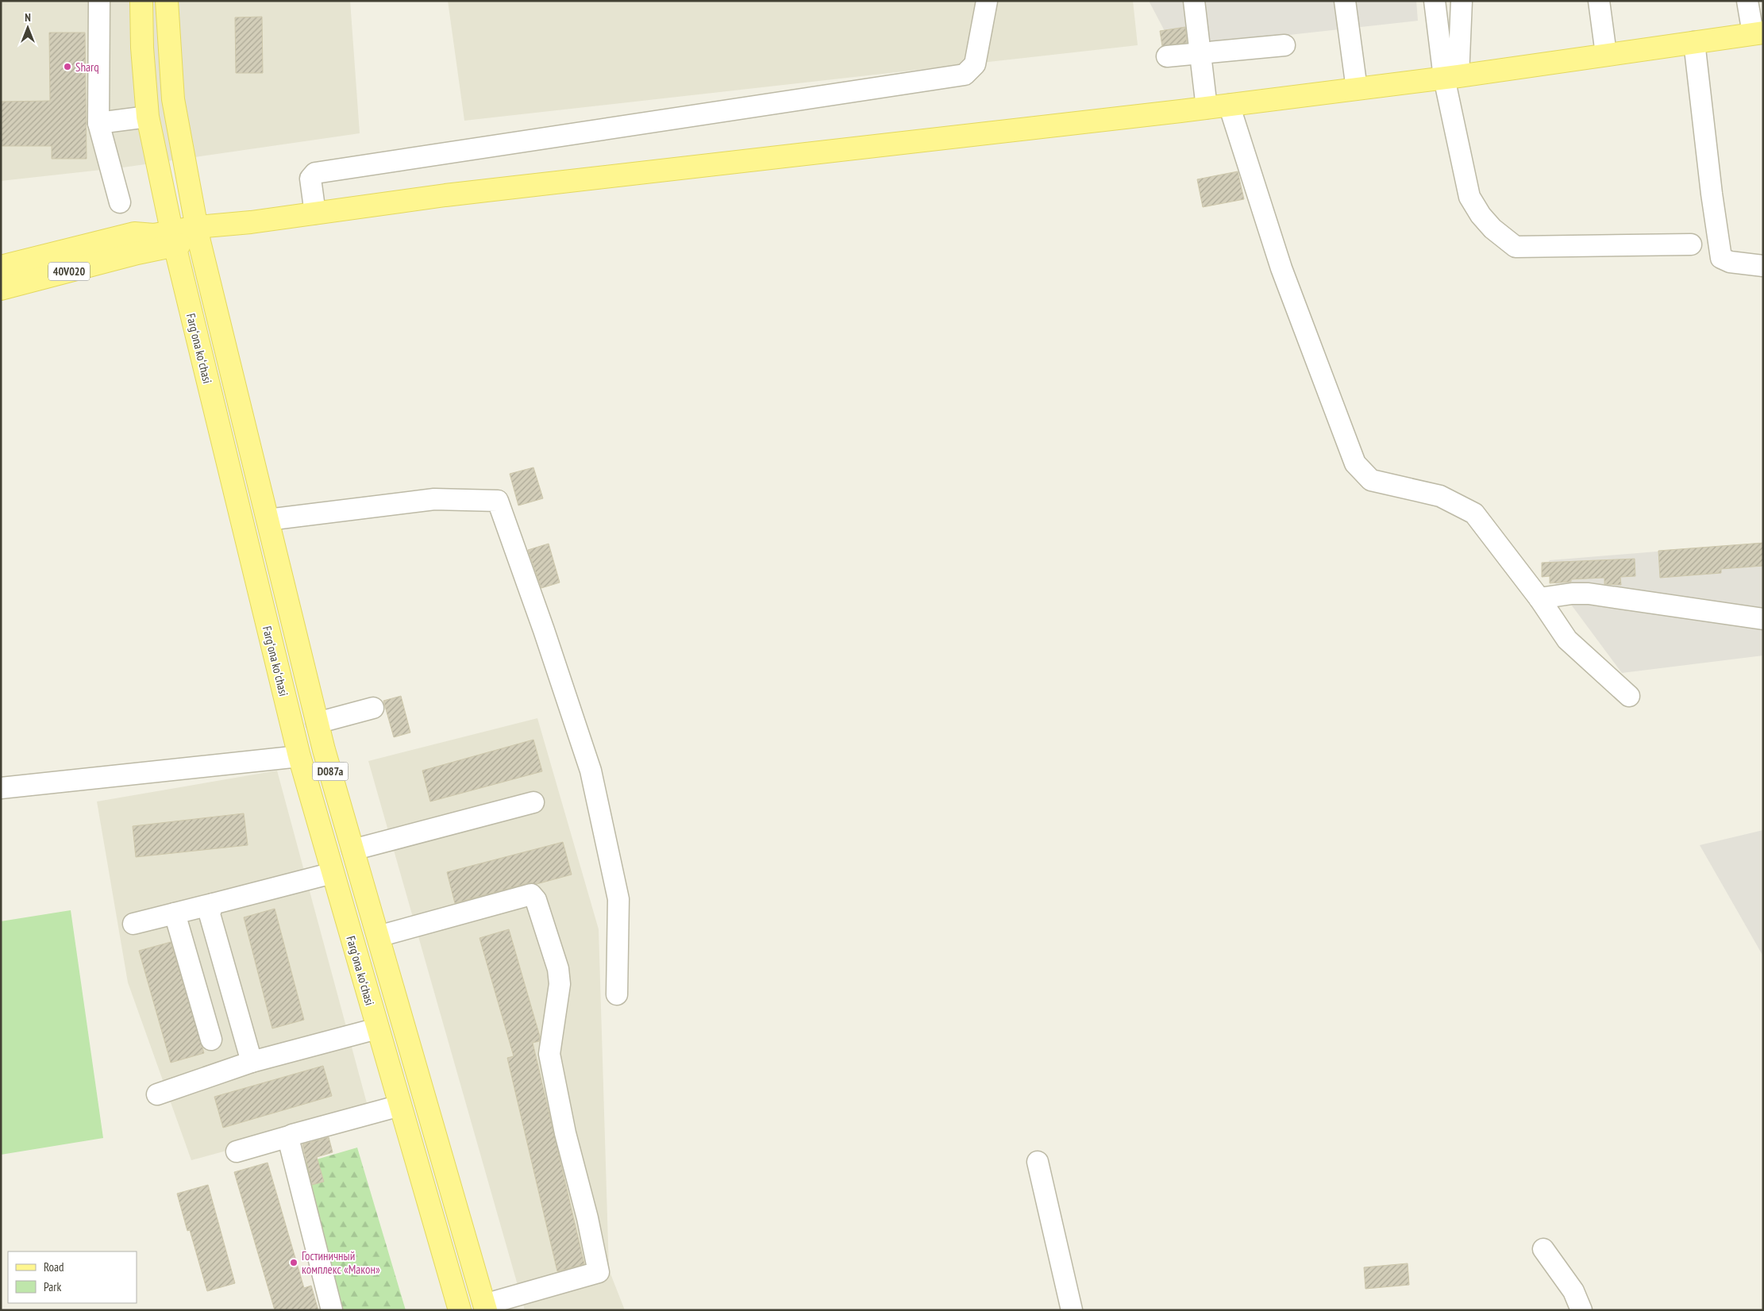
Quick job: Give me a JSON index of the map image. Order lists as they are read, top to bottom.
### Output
{
  "streets": {
    "main road": ["40V020", "Fargʻona koʻchasi", "D087a"]
  },
  "crossings": [
    ["40V020", "Fargʻona koʻchasi"],
    ["40V020", "D087a"]
  ],
  "places": ["Sharq", "Гостиничный комплекс «Макон»"],
  "legend": ["Road", "Park"],
  "north": "top"
}
